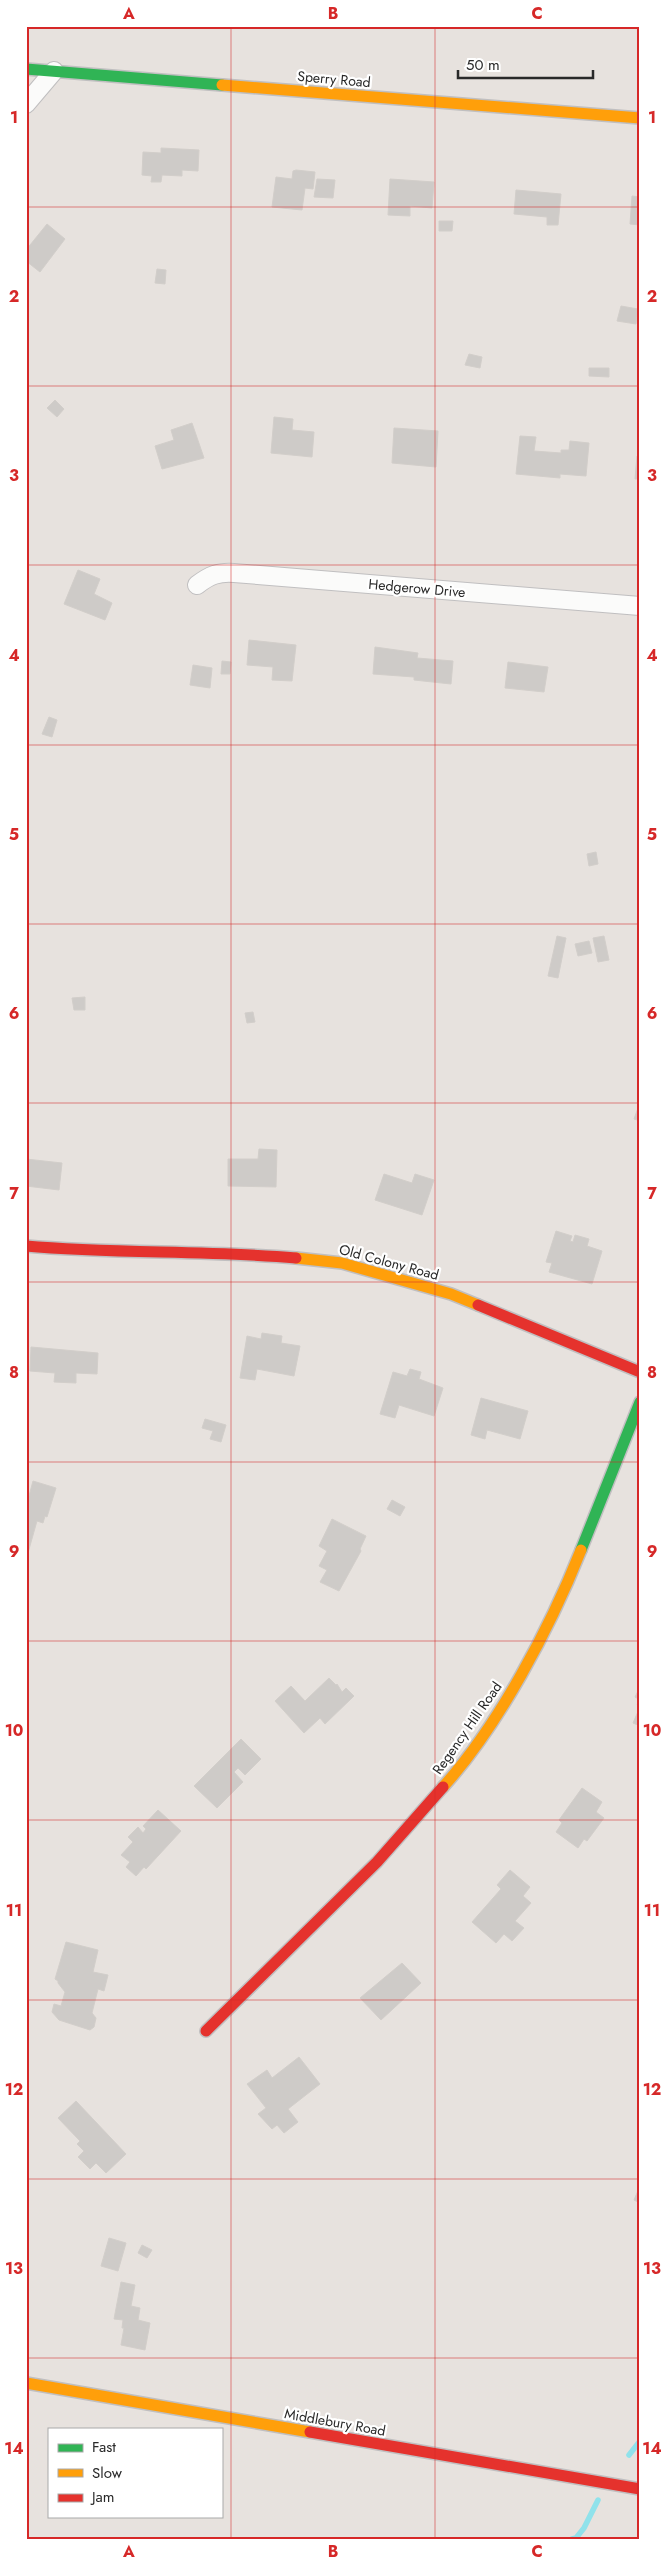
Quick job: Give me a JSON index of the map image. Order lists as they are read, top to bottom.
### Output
{
  "streets": {
    "street": [
      "Sperry Road",
      "Hedgerow Drive",
      "Old Colony Road",
      "Regency Hill Road",
      "Middlebury Road"
    ]
  },
  "legend": ["Fast", "Slow", "Jam"],
  "scale_bar": "50 m",
  "grid": {
    "columns": ["A", "B", "C"],
    "rows": [
      "1",
      "2",
      "3",
      "4",
      "5",
      "6",
      "7",
      "8",
      "9",
      "10",
      "11",
      "12",
      "13",
      "14"
    ]
  }
}
